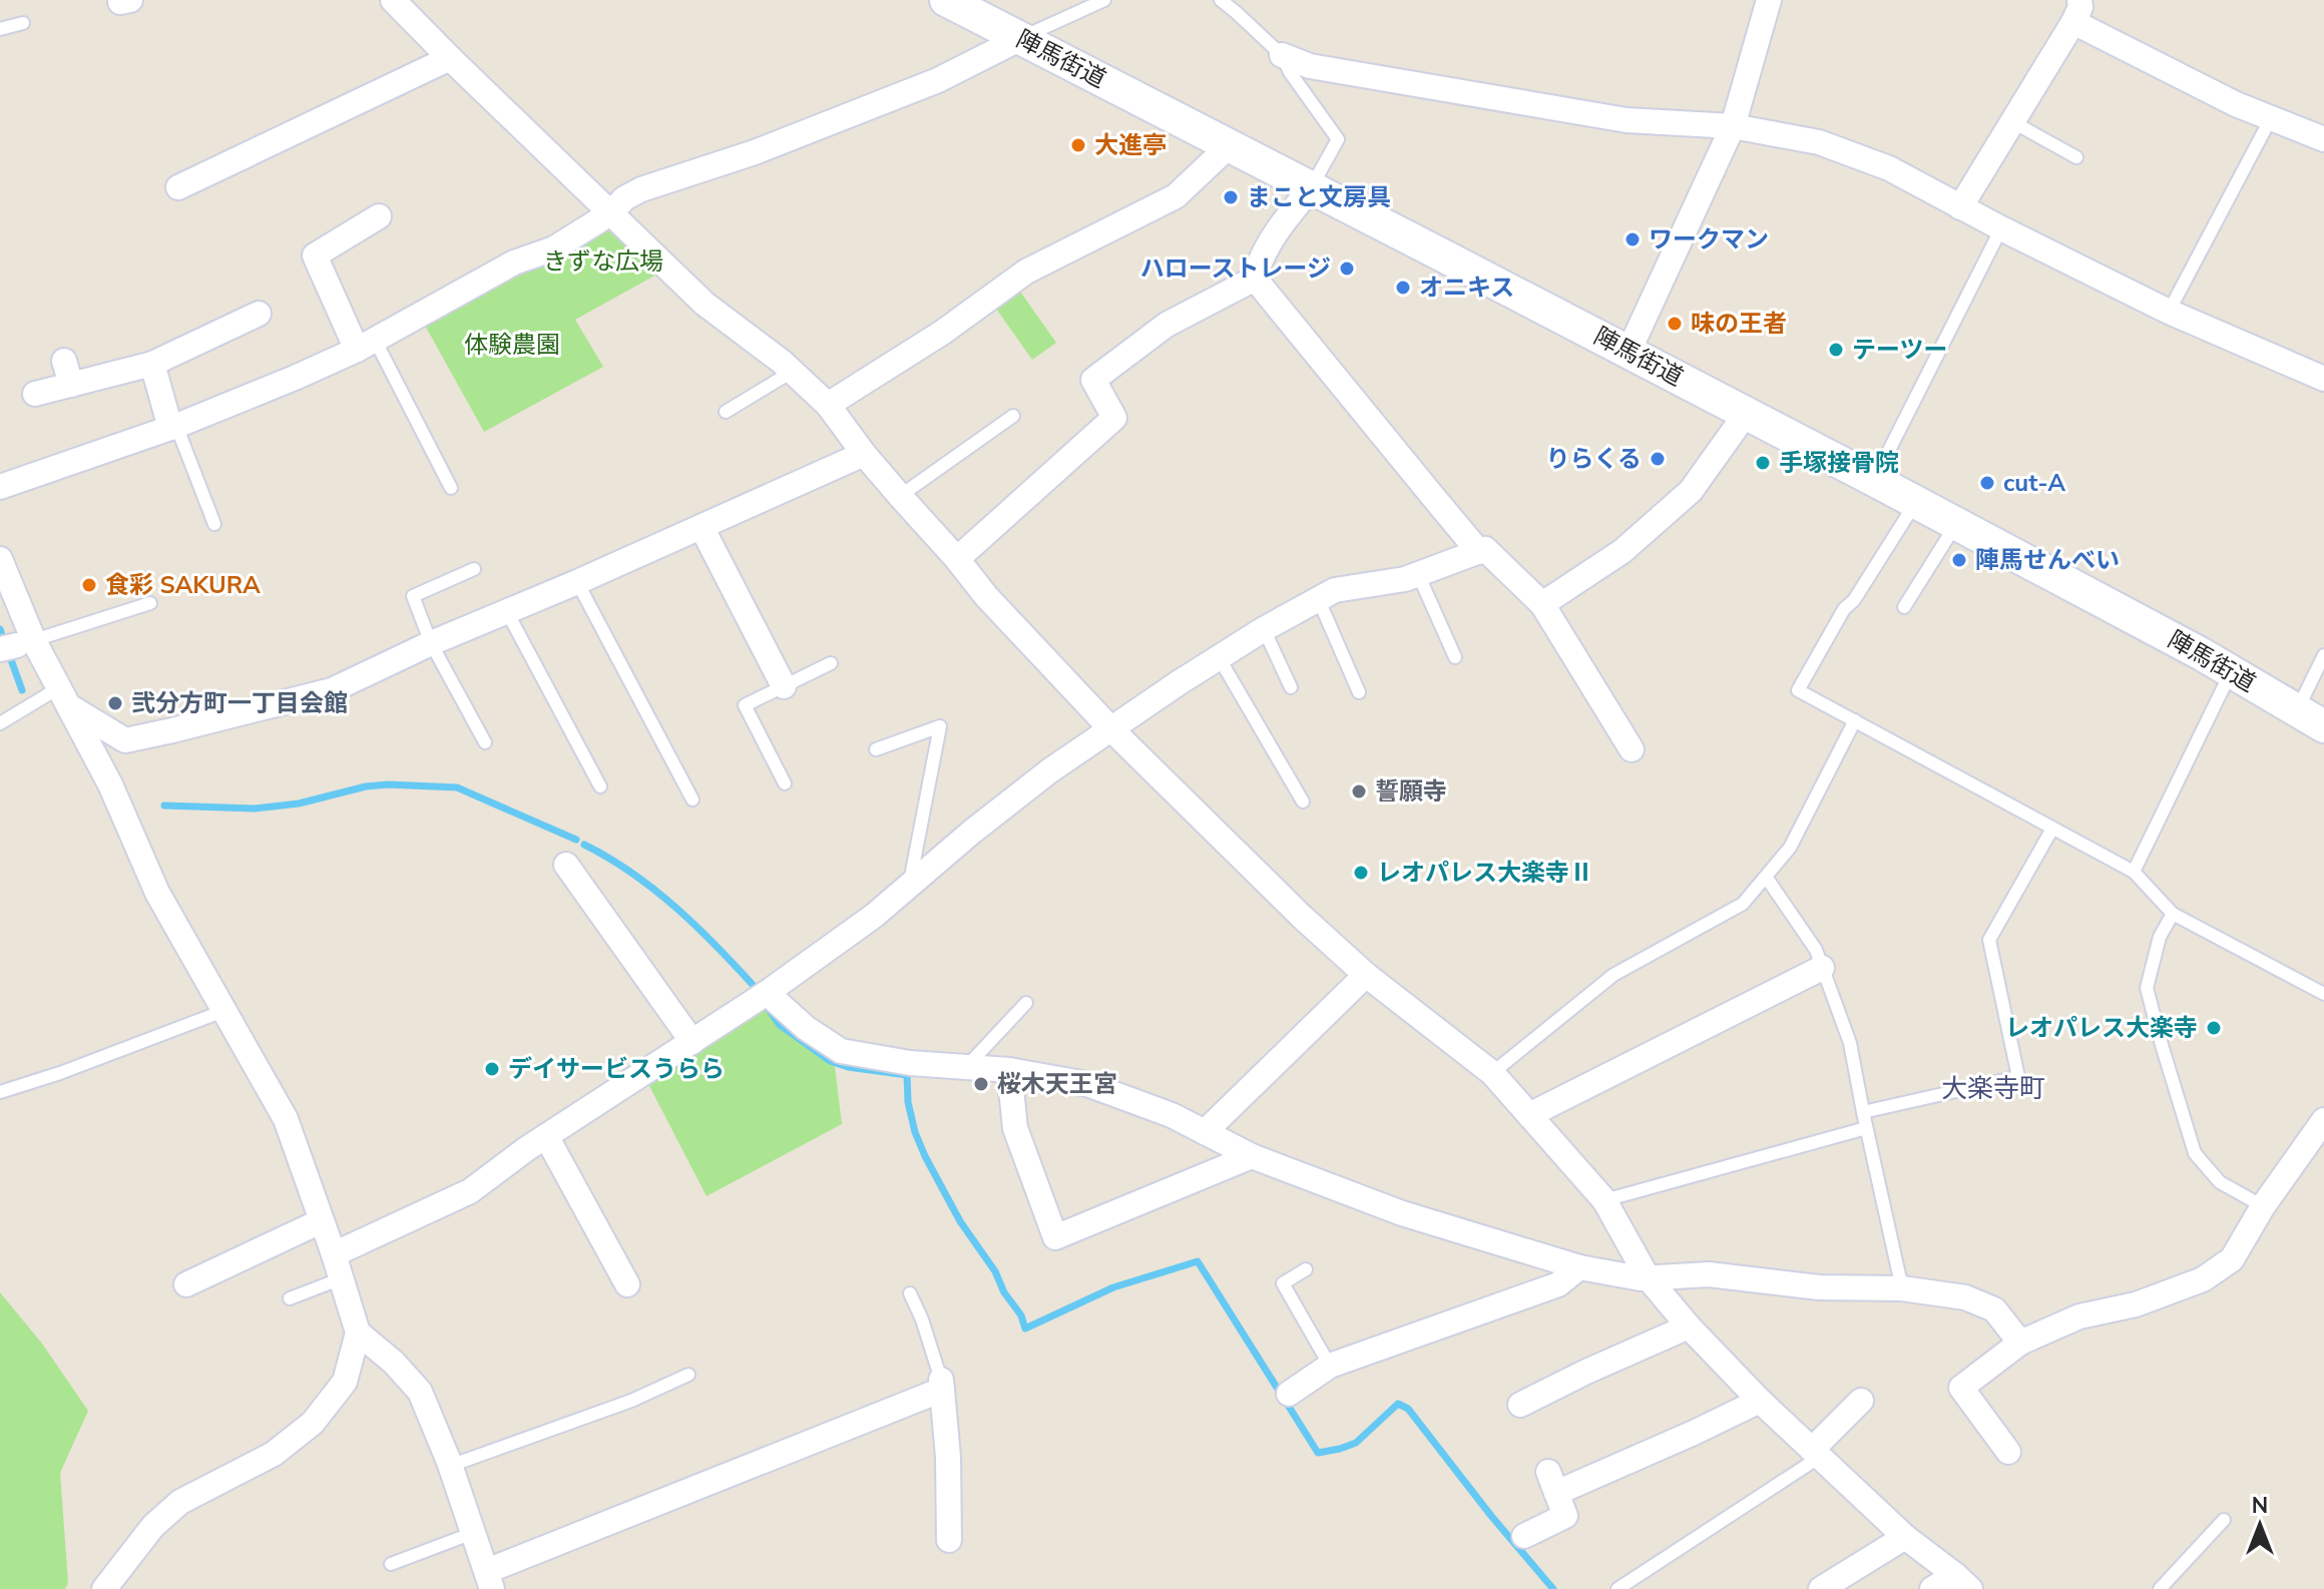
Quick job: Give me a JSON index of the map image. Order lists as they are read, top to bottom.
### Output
{
  "streets": {
    "main road": ["陣馬街道"]
  },
  "districts": ["大楽寺町"],
  "parks": ["きずな広場", "体験農園"],
  "places": [
    "大進亭",
    "まこと文房具",
    "ワークマン",
    "ハローストレージ",
    "オニキス",
    "味の王者",
    "テーツー",
    "りらくる",
    "手塚接骨院",
    "cut-A",
    "陣馬せんべい",
    "食彩 SAKURA",
    "弐分方町一丁目会館",
    "誓願寺",
    "レオパレス大楽寺Ⅱ",
    "レオパレス大楽寺",
    "デイサービスうらら",
    "桜木天王宮"
  ],
  "north": "top"
}
